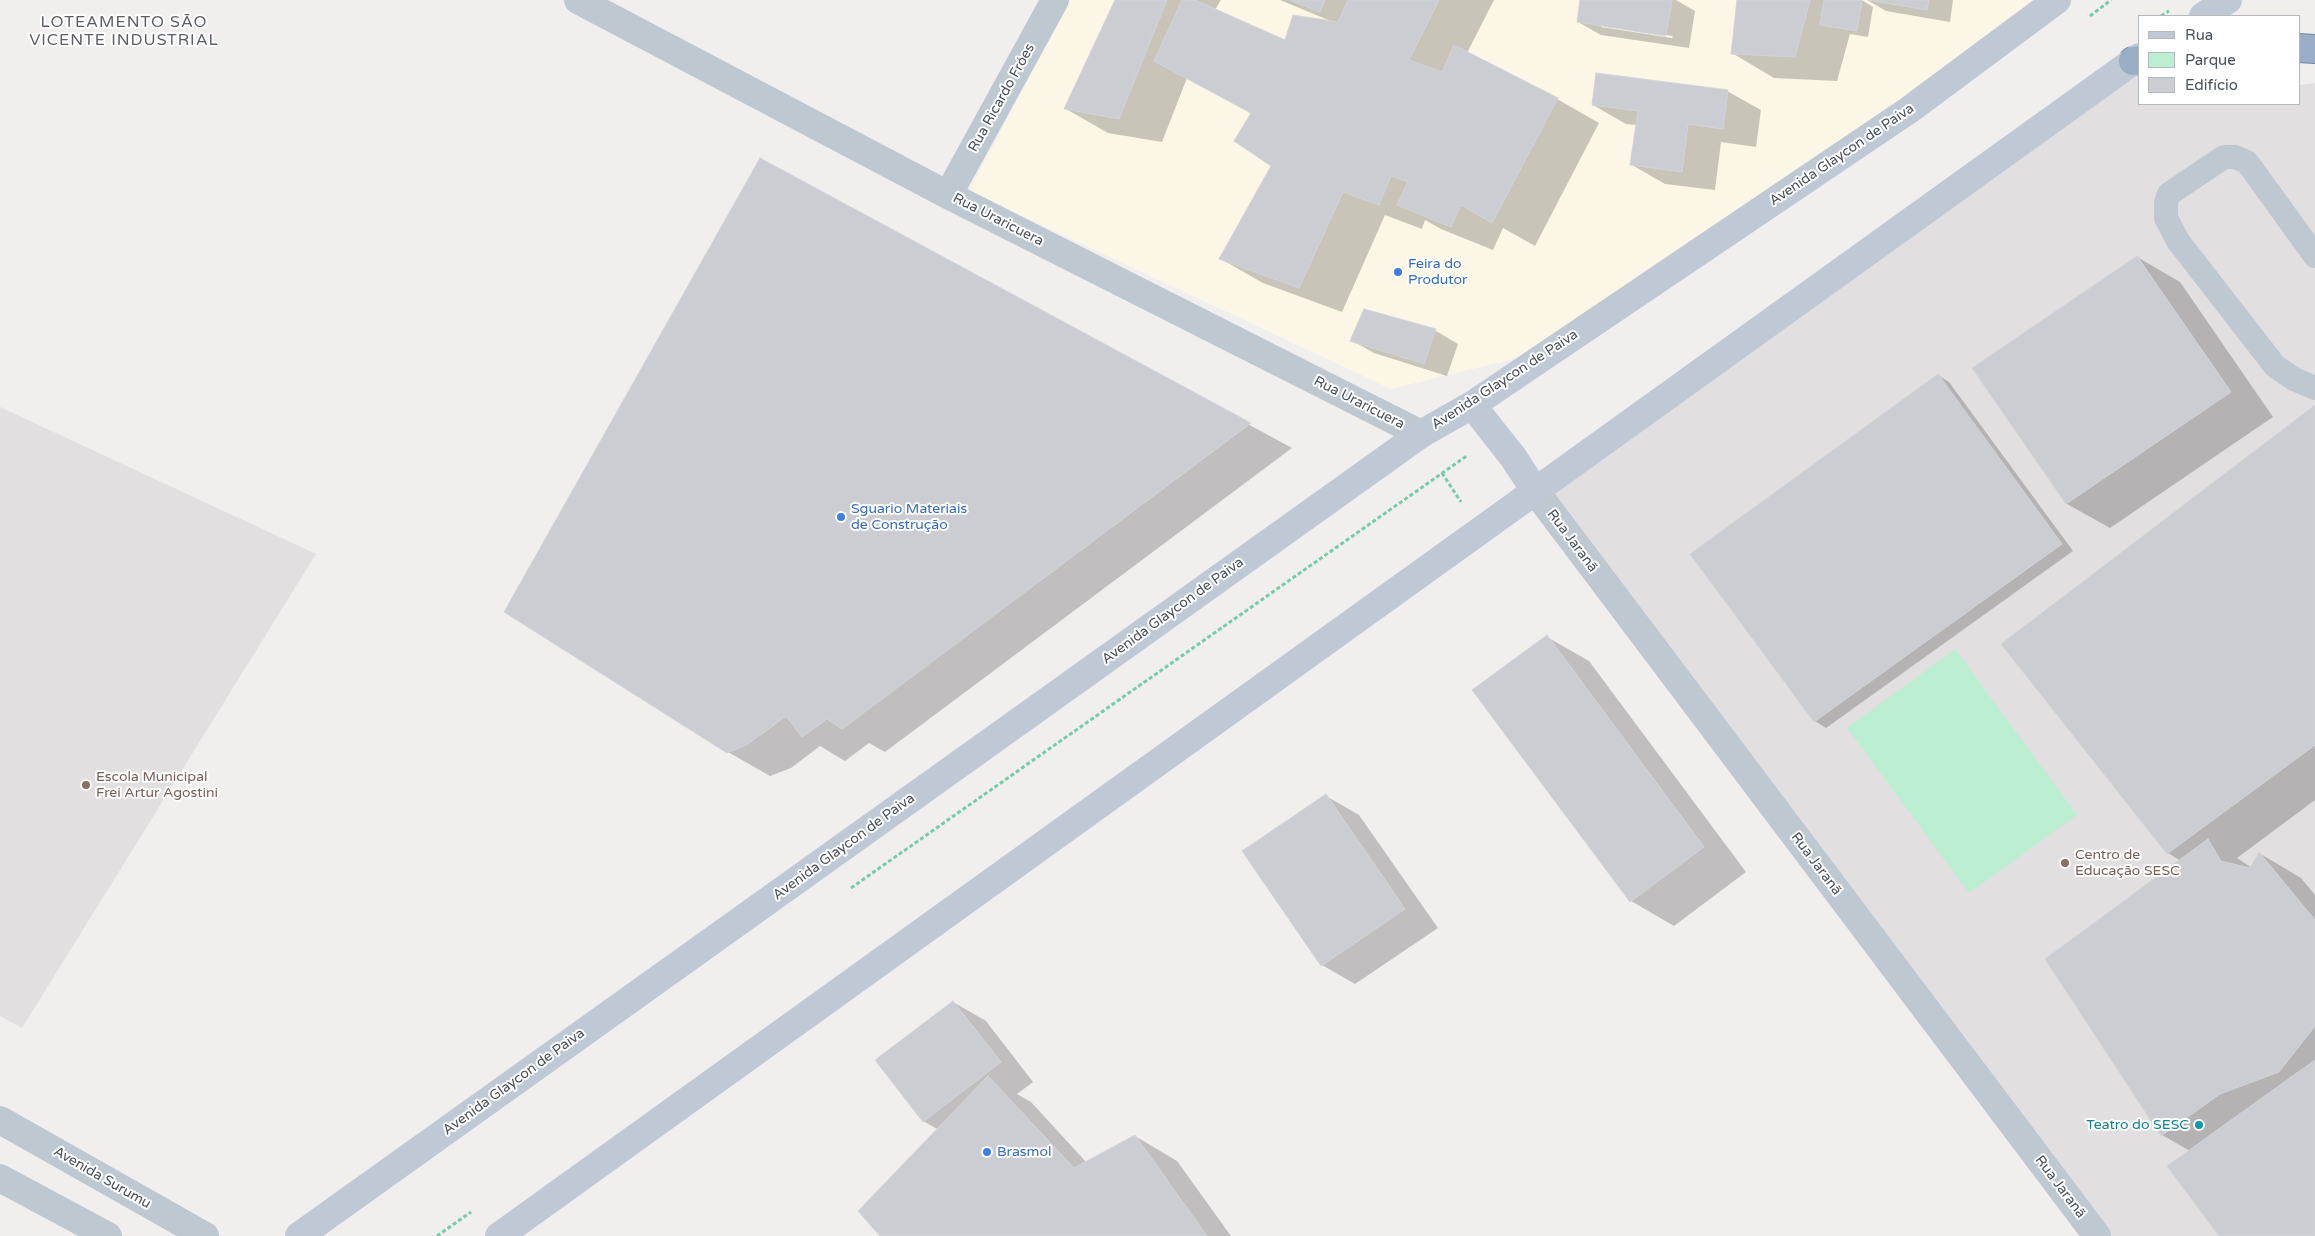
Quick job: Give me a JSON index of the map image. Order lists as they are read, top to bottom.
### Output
{
  "streets": {
    "main road": ["Avenida Glaycon de Paiva"],
    "street": [
      "Rua Ricardo Fróes",
      "Rua Uraricuera",
      "Rua Jaranã",
      "Avenida Surumu"
    ]
  },
  "crossings": [
    ["Rua Ricardo Fróes", "Rua Uraricuera"],
    ["Avenida Glaycon de Paiva", "Rua Uraricuera"]
  ],
  "districts": ["LOTEAMENTO SÃO VICENTE INDUSTRIAL"],
  "places": [
    "Feira do Produtor",
    "Sguario Materiais de Construção",
    "Escola Municipal Frei Artur Agostini",
    "Centro de Educação SESC",
    "Teatro do SESC",
    "Brasmol"
  ],
  "legend": ["Rua", "Parque", "Edifício"]
}
